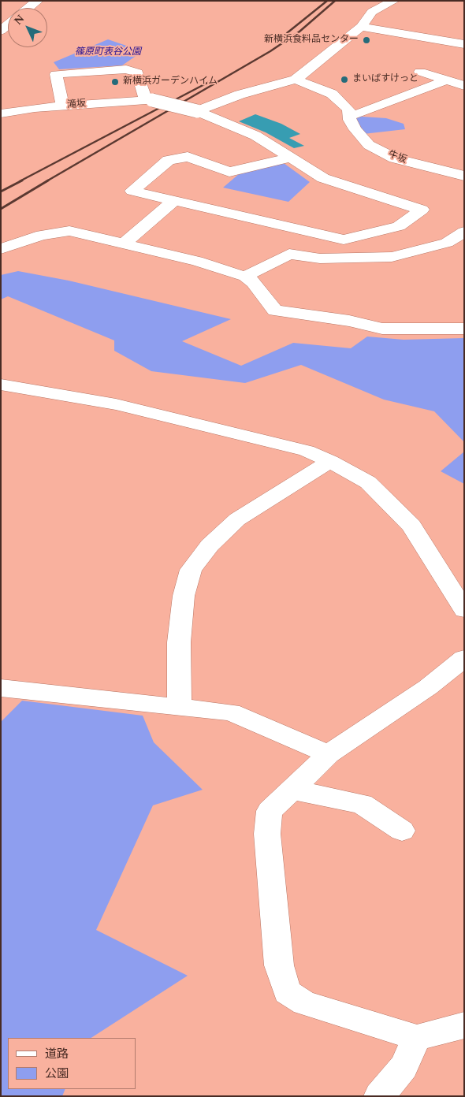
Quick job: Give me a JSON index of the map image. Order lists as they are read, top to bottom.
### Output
{
  "streets": {
    "street": ["滝坂", "牛坂"]
  },
  "parks": ["篠原町表谷公園"],
  "places": ["新横浜食料品センター", "まいばすけっと", "新横浜ガーデンハイム"],
  "legend": ["道路", "公園"],
  "north": "top left"
}
